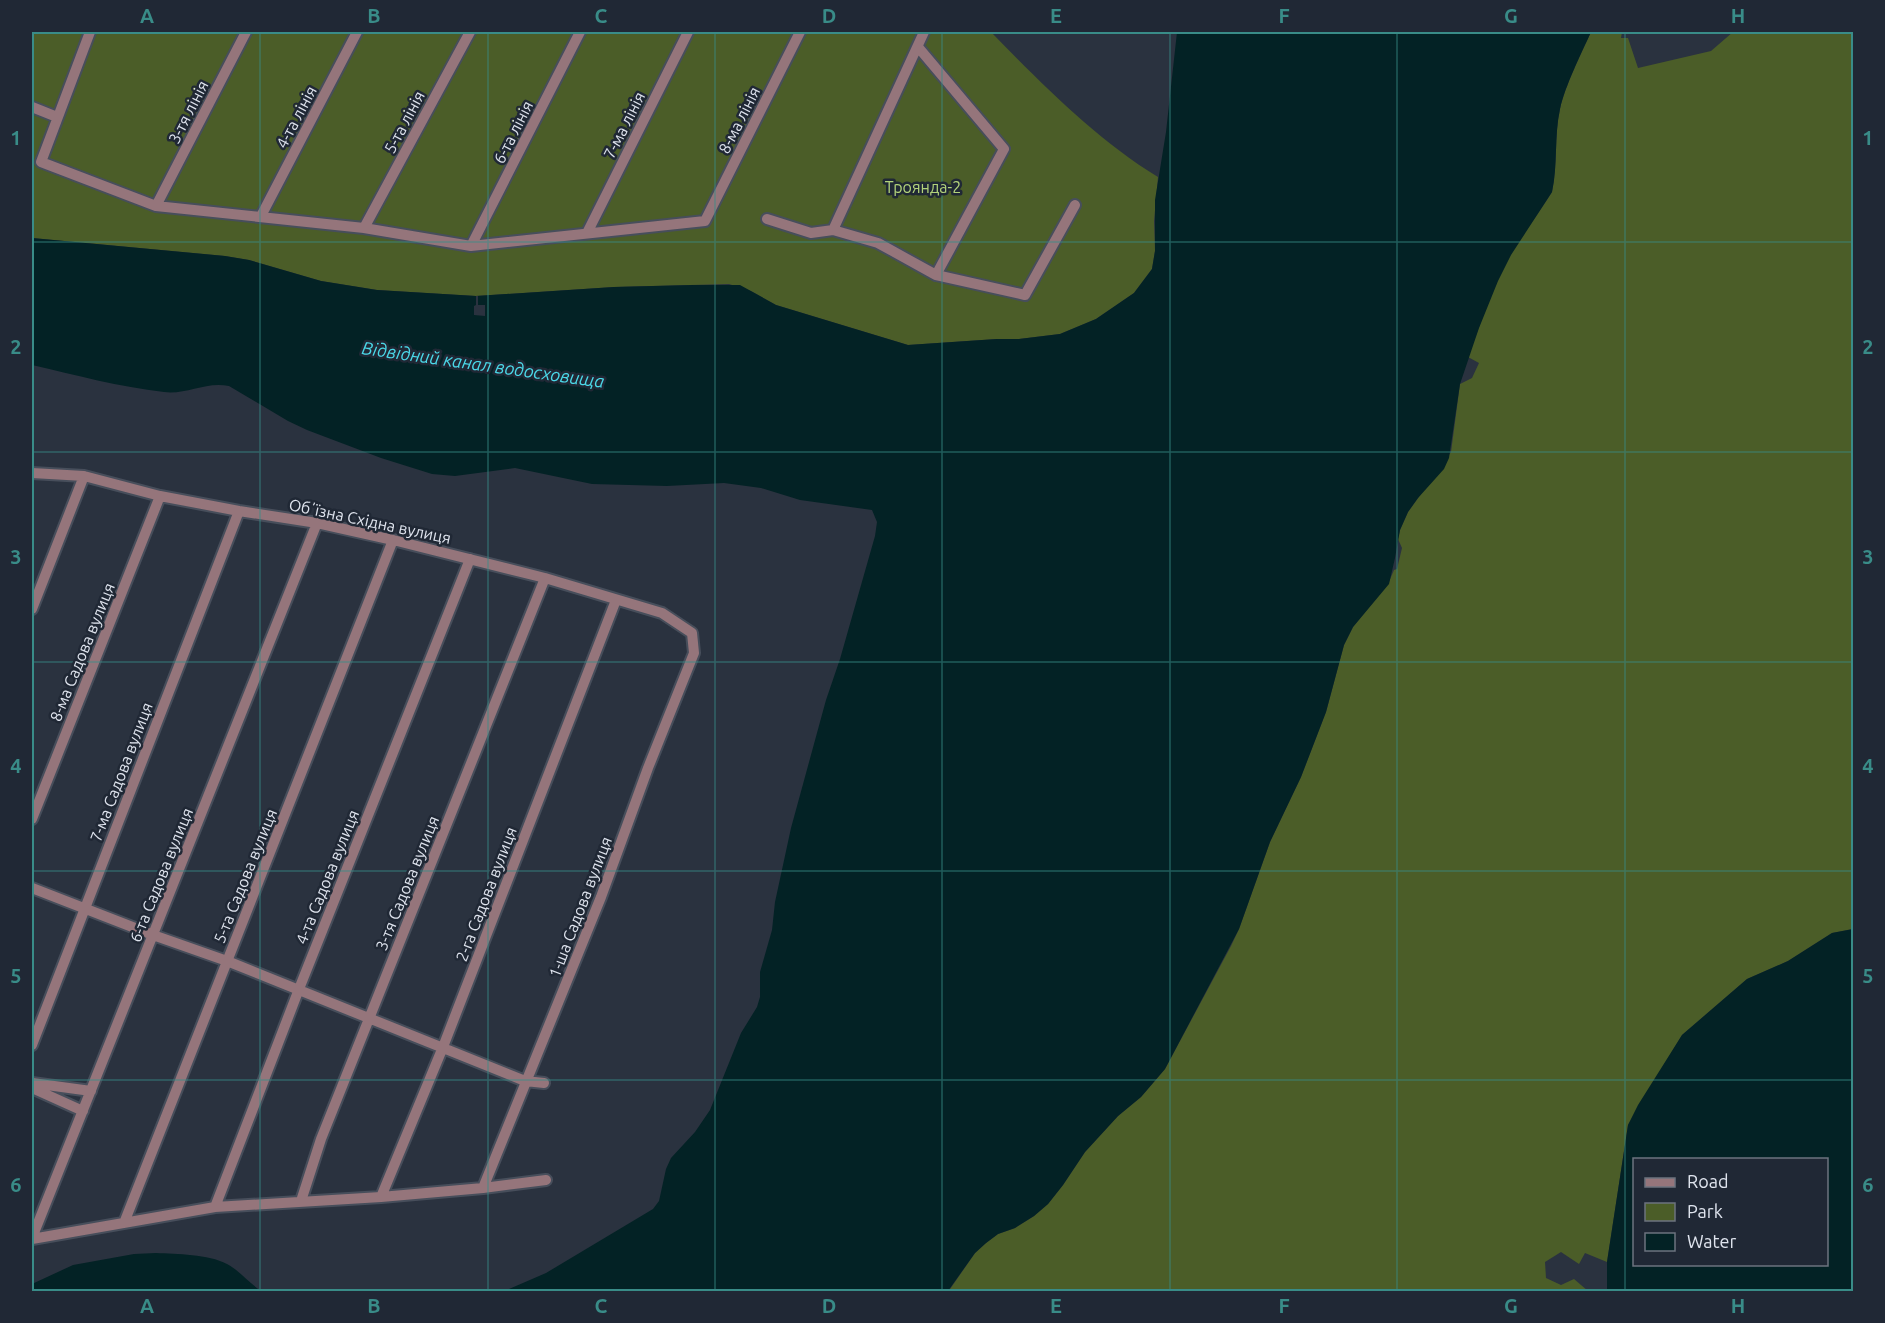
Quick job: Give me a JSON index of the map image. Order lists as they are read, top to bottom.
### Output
{
  "streets": {
    "street": [
      "3-тя лінія",
      "4-та лінія",
      "8-ма лінія",
      "5-та лінія",
      "7-ма лінія",
      "6-та лінія",
      "Обʼїзна Східна вулиця",
      "8-ма Садова вулиця",
      "7-ма Садова вулиця",
      "6-та Садова вулиця",
      "5-та Садова вулиця",
      "4-та Садова вулиця",
      "3-тя Садова вулиця",
      "2-га Садова вулиця",
      "1-ша Садова вулиця"
    ]
  },
  "crossings": [
    ["8-ма лінія", "7-ма лінія"],
    ["Обʼїзна Східна вулиця", "8-ма Садова вулиця"],
    ["Обʼїзна Східна вулиця", "7-ма Садова вулиця"],
    ["Обʼїзна Східна вулиця", "6-та Садова вулиця"],
    ["Обʼїзна Східна вулиця", "5-та Садова вулиця"],
    ["Обʼїзна Східна вулиця", "4-та Садова вулиця"],
    ["Обʼїзна Східна вулиця", "3-тя Садова вулиця"],
    ["Обʼїзна Східна вулиця", "2-га Садова вулиця"],
    ["Обʼїзна Східна вулиця", "1-ша Садова вулиця"]
  ],
  "water": ["Відвідний канал водосховища"],
  "parks": ["Троянда-2"],
  "legend": ["Road", "Park", "Water"],
  "grid": {
    "columns": [
      "A",
      "B",
      "C",
      "D",
      "E",
      "F",
      "G",
      "H"
    ],
    "rows": [
      "1",
      "2",
      "3",
      "4",
      "5",
      "6"
    ]
  }
}
